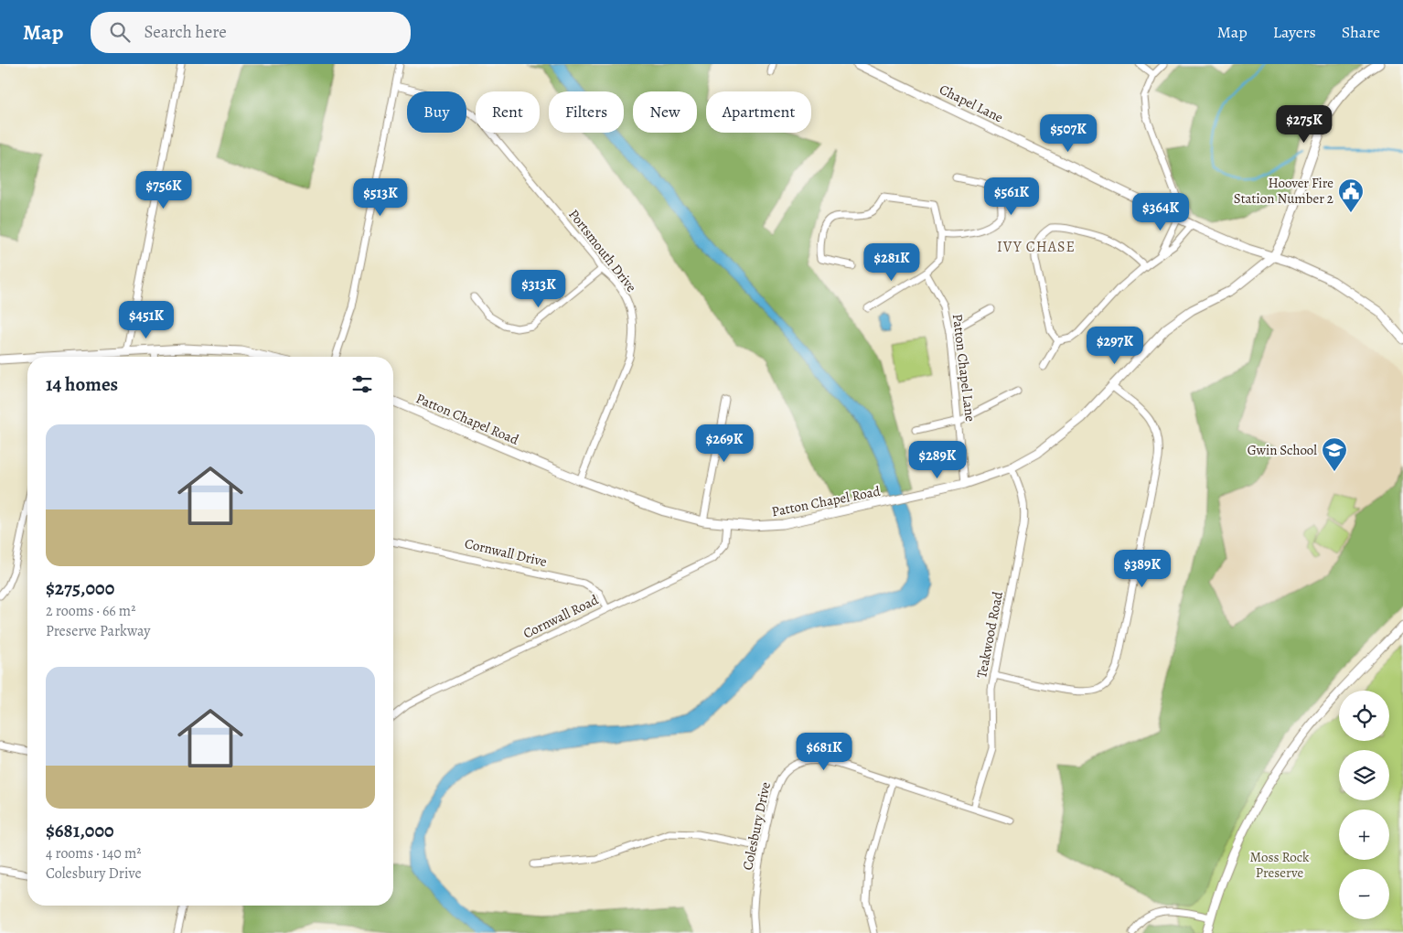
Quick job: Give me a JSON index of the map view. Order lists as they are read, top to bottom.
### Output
{
  "streets": {
    "street": [
      "Chapel Lane",
      "Portsmouth Drive",
      "Patton Chapel Lane",
      "Patton Chapel Road",
      "Cornwall Drive",
      "Cornwall Road",
      "Teakwood Road",
      "Colesbury Drive"
    ]
  },
  "crossings": [
    ["Chapel Lane", "Patton Chapel Road"],
    ["Portsmouth Drive", "Patton Chapel Road"],
    ["Patton Chapel Lane", "Patton Chapel Road"],
    ["Patton Chapel Road", "Cornwall Road"],
    ["Patton Chapel Road", "Teakwood Road"],
    ["Cornwall Drive", "Cornwall Road"],
    ["Teakwood Road", "Colesbury Drive"]
  ],
  "districts": ["IVY CHASE"],
  "parks": ["Moss Rock Preserve"],
  "places": {
    "public building": ["Hoover Fire Station Number 2"],
    "school or university": ["Gwin School"]
  },
  "page": {
    "header": "Map",
    "search": "Search here",
    "nav": ["Map", "Layers", "Share"],
    "chip": [
      "Buy",
      "Rent",
      "Filters",
      "New",
      "Apartment"
    ],
    "price": [
      "$275K",
      "$507K",
      "$756K",
      "$561K",
      "$513K",
      "$364K",
      "$281K",
      "$313K",
      "$451K",
      "$297K",
      "$269K",
      "$289K",
      "$389K",
      "$681K"
    ],
    "heading": "14 homes",
    "list": [
      {
        "name": "$275,000",
        "note": "2 rooms · 66 m² · Preserve Parkway"
      },
      {
        "name": "$681,000",
        "note": "4 rooms · 140 m² · Colesbury Drive"
      }
    ],
    "map_buttons": ["+", "−"]
  }
}
